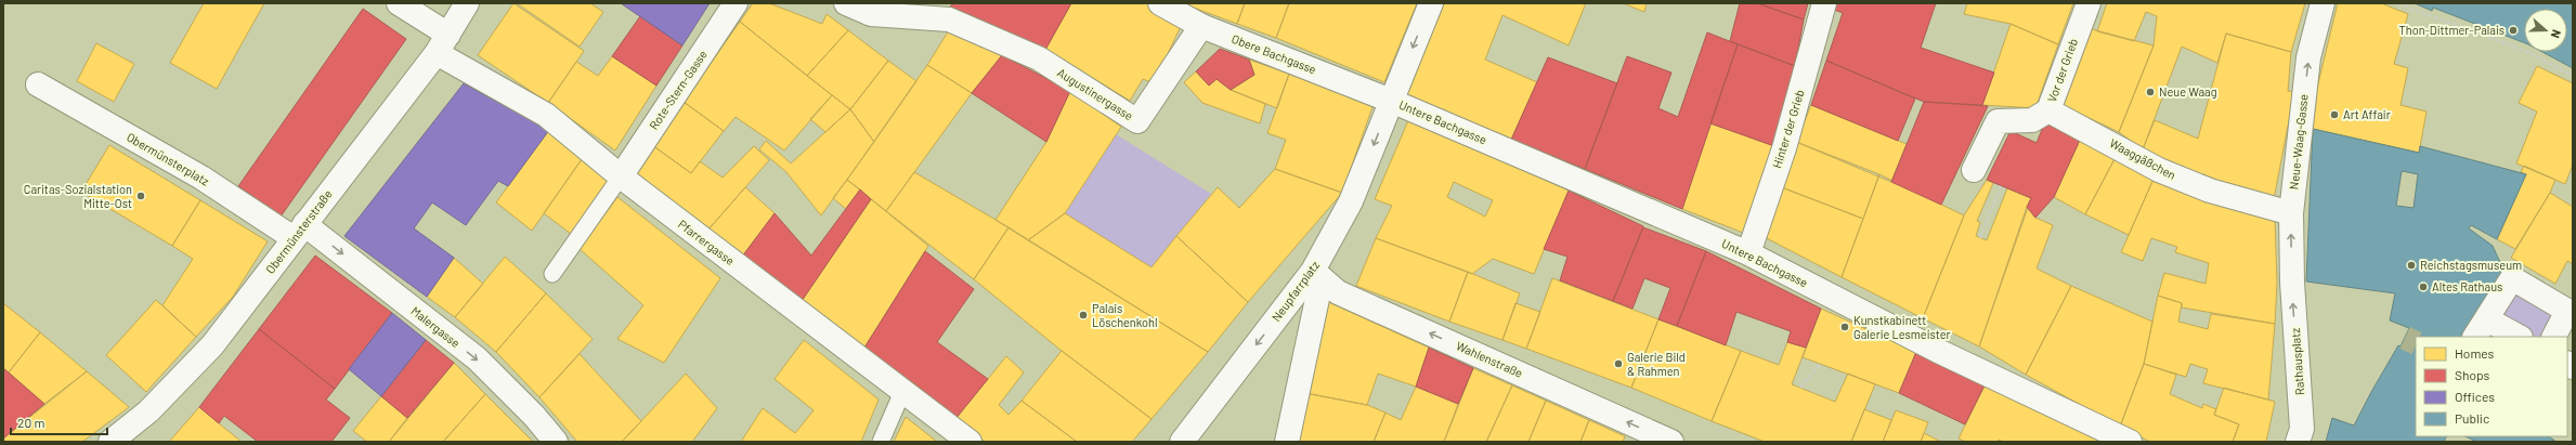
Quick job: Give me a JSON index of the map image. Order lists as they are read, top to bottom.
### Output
{
  "streets": {
    "street": [
      "Obere Bachgasse",
      "Vor der Grieb",
      "Rote-Stern-Gasse",
      "Augustinergasse",
      "Untere Bachgasse",
      "Hinter der Grieb",
      "Neue-Waag-Gasse",
      "Obermünsterplatz",
      "Waaggäßchen",
      "Obermünsterstraße",
      "Pfarrergasse",
      "Neupfarrplatz",
      "Malergasse",
      "Wahlenstraße",
      "Rathausplatz"
    ]
  },
  "crossings": [
    ["Obere Bachgasse", "Augustinergasse"],
    ["Obere Bachgasse", "Untere Bachgasse"],
    ["Obere Bachgasse", "Neupfarrplatz"],
    ["Vor der Grieb", "Waaggäßchen"],
    ["Rote-Stern-Gasse", "Pfarrergasse"],
    ["Untere Bachgasse", "Hinter der Grieb"],
    ["Untere Bachgasse", "Neupfarrplatz"],
    ["Neue-Waag-Gasse", "Waaggäßchen"],
    ["Neue-Waag-Gasse", "Rathausplatz"],
    ["Obermünsterplatz", "Obermünsterstraße"],
    ["Obermünsterplatz", "Malergasse"],
    ["Obermünsterstraße", "Pfarrergasse"],
    ["Obermünsterstraße", "Malergasse"],
    ["Neupfarrplatz", "Wahlenstraße"]
  ],
  "one_way": [
    "Neue-Waag-Gasse",
    "Malergasse",
    "Wahlenstraße",
    "Rathausplatz"
  ],
  "places": [
    "Thon-Dittmer-Palais",
    "Neue Waag",
    "Art Affair",
    "Caritas-Sozialstation Mitte-Ost",
    "Reichstagsmuseum",
    "Altes Rathaus",
    "Palais Löschenkohl",
    "Kunstkabinett Galerie Lesmeister",
    "Galerie Bild & Rahmen"
  ],
  "legend": [
    "Homes",
    "Shops",
    "Offices",
    "Public"
  ],
  "scale_bar": "20 m",
  "north": "right"
}
